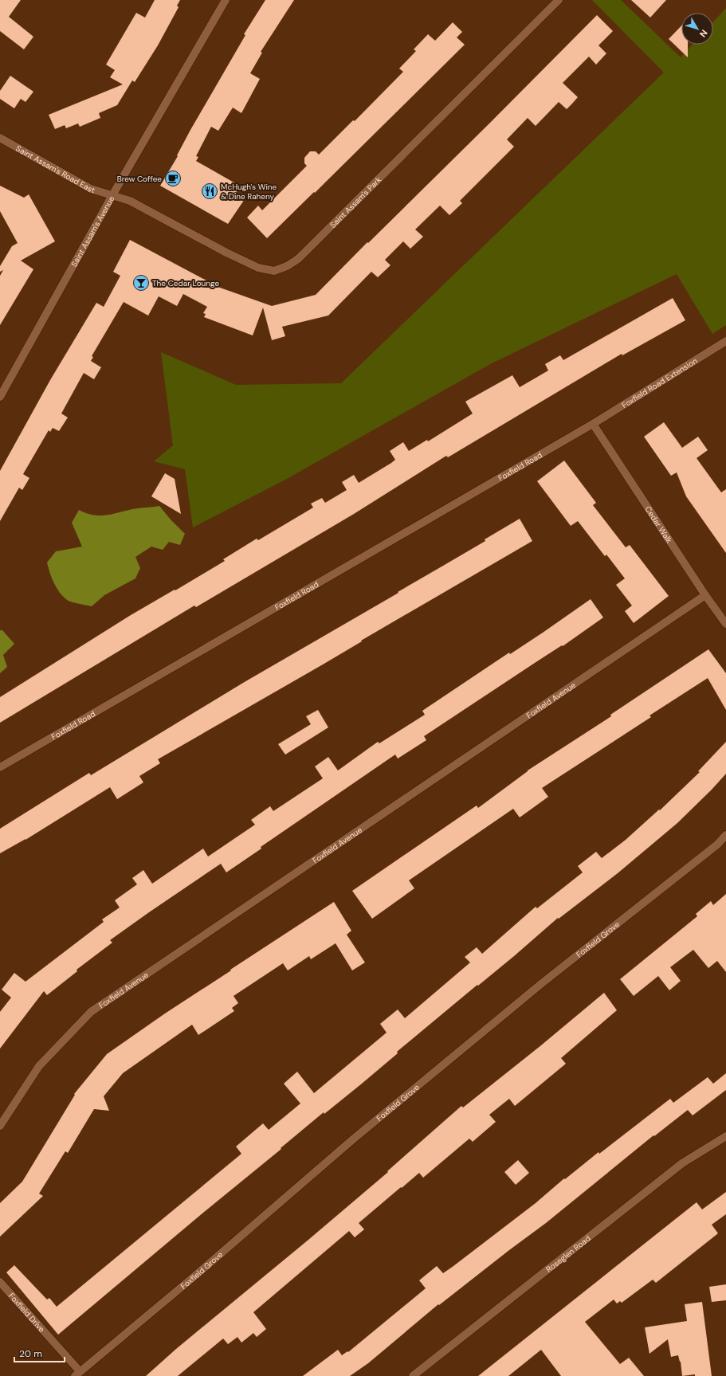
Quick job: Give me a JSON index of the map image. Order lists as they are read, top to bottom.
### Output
{
  "streets": {
    "street": [
      "Saint Assam's Road East",
      "Saint Assam's Park",
      "Saint Assam's Avenue",
      "Foxfield Road Extension",
      "Foxfield Road",
      "Cedar Walk",
      "Foxfield Avenue",
      "Foxfield Grove",
      "Roseglen Road",
      "Foxfield Drive"
    ]
  },
  "crossings": [
    ["Saint Assam's Road East", "Saint Assam's Park"],
    ["Saint Assam's Road East", "Saint Assam's Avenue"],
    ["Saint Assam's Park", "Saint Assam's Avenue"],
    ["Foxfield Road Extension", "Foxfield Road"],
    ["Foxfield Road Extension", "Cedar Walk"],
    ["Foxfield Road", "Cedar Walk"],
    ["Cedar Walk", "Foxfield Avenue"],
    ["Foxfield Grove", "Foxfield Drive"]
  ],
  "places": {
    "cafe": ["Brew Coffee"],
    "restaurant": ["McHugh's Wine & Dine Raheny"],
    "bar": ["The Cedar Lounge"]
  },
  "scale_bar": "20 m",
  "north": "bottom right"
}
